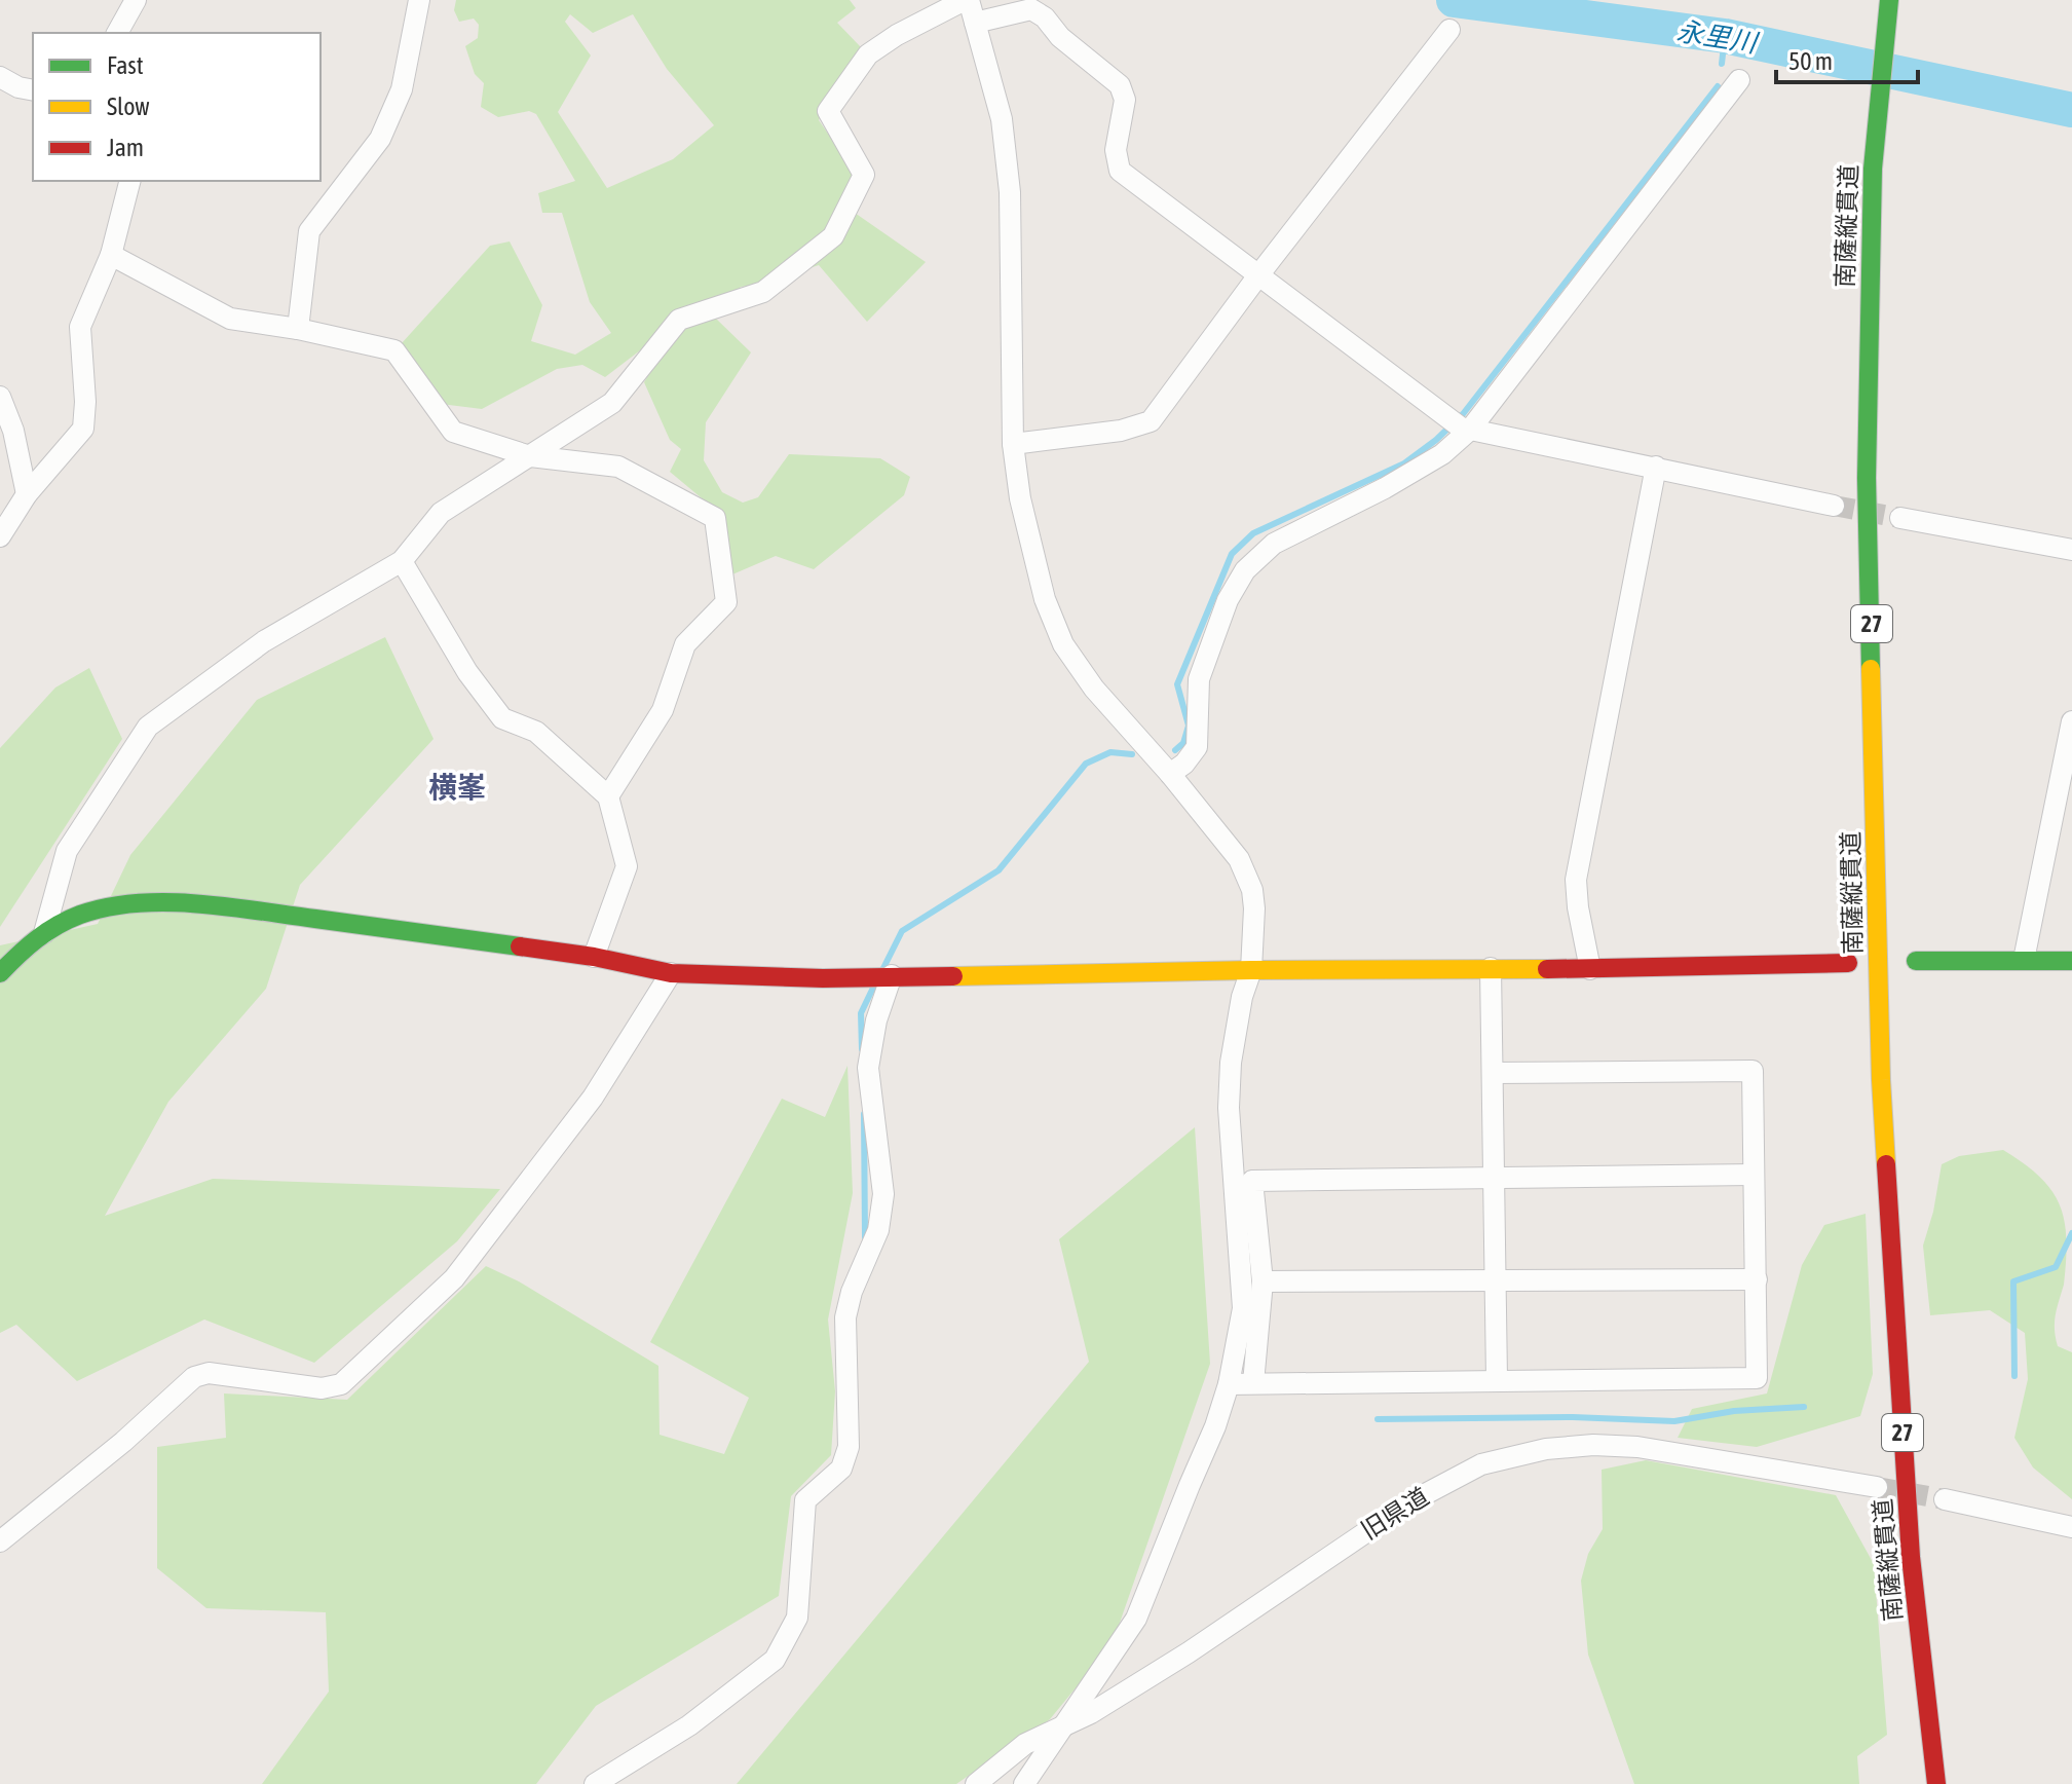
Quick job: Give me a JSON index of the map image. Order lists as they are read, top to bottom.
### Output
{
  "streets": {
    "street": ["南薩縦貫道", "27", "旧県道"]
  },
  "districts": ["横峯"],
  "water": ["永里川"],
  "legend": ["Fast", "Slow", "Jam"],
  "scale_bar": "50 m"
}
